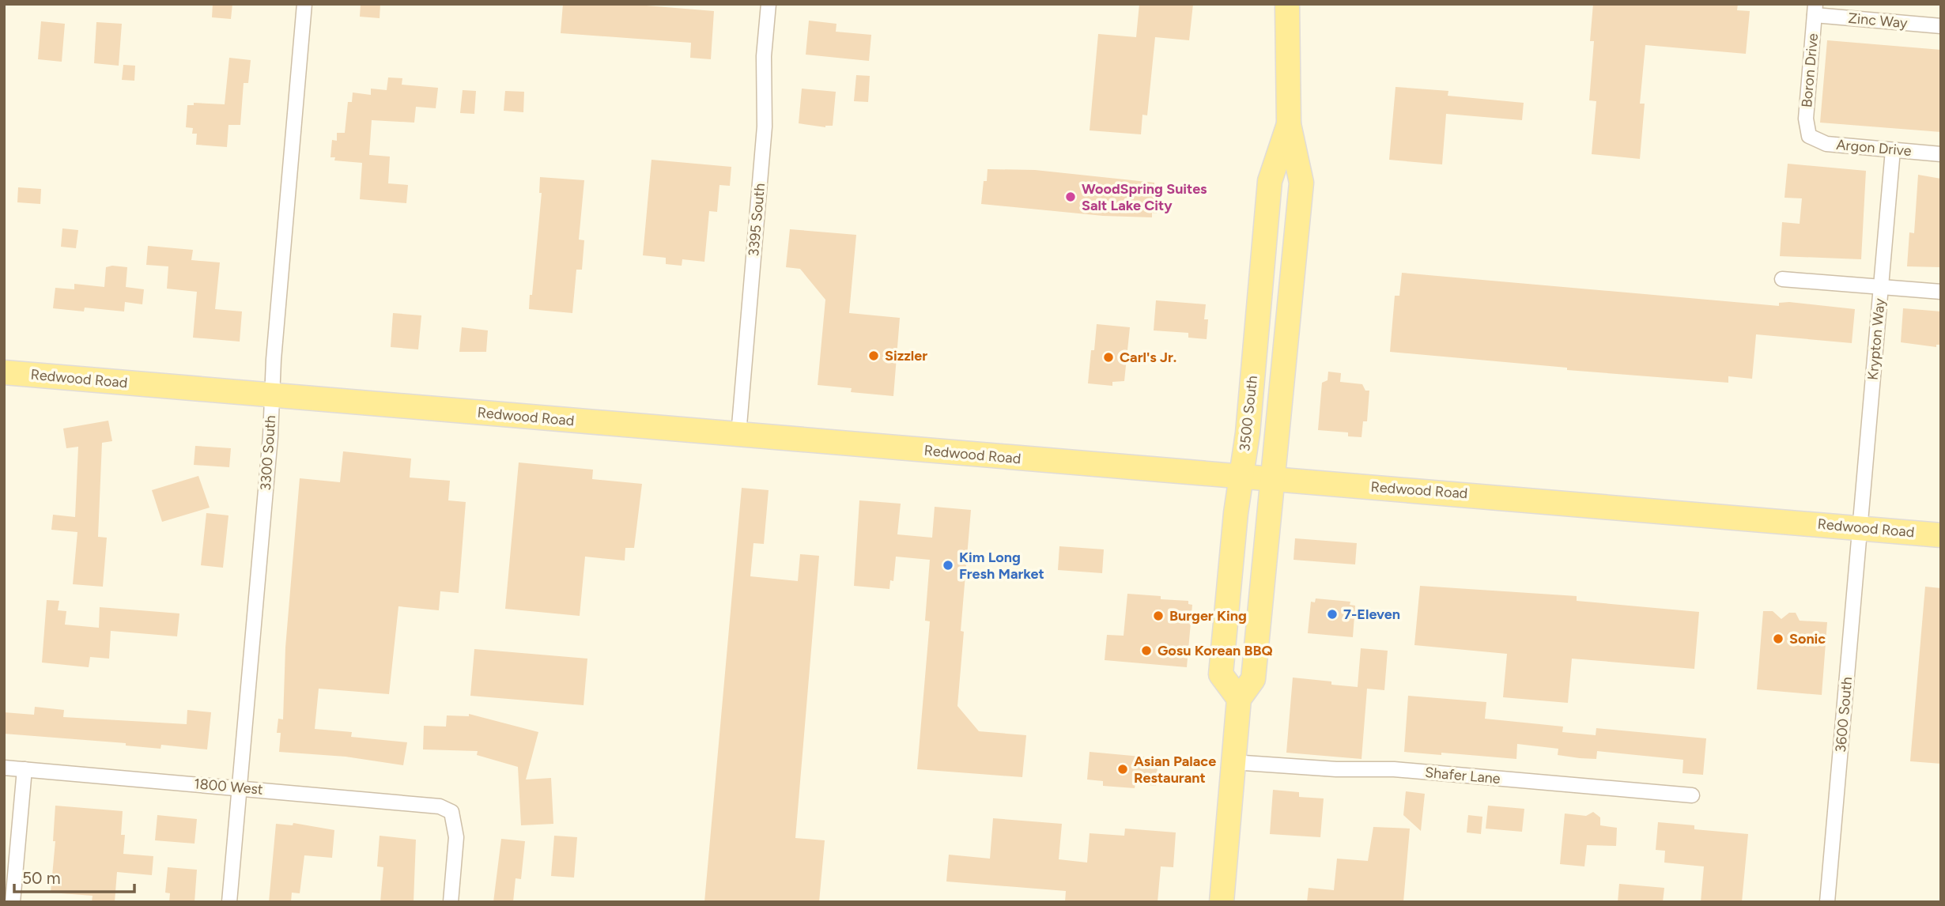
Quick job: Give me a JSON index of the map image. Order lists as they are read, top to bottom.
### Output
{
  "streets": {
    "main road": ["Redwood Road", "3500 South"],
    "street": [
      "Zinc Way",
      "Boron Drive",
      "Argon Drive",
      "3395 South",
      "Krypton Way",
      "3300 South",
      "3600 South",
      "Shafer Lane",
      "1800 West"
    ]
  },
  "crossings": [
    ["Zinc Way", "Boron Drive"],
    ["Boron Drive", "Argon Drive"],
    ["Argon Drive", "Krypton Way"],
    ["3395 South", "Redwood Road"],
    ["Krypton Way", "Redwood Road"],
    ["Krypton Way", "3600 South"],
    ["Redwood Road", "3500 South"],
    ["Redwood Road", "3300 South"],
    ["Redwood Road", "3600 South"],
    ["3500 South", "Shafer Lane"],
    ["3300 South", "1800 West"]
  ],
  "places": [
    "WoodSpring Suites Salt Lake City",
    "Sizzler",
    "Carl's Jr.",
    "Kim Long Fresh Market",
    "7-Eleven",
    "Burger King",
    "Sonic",
    "Gosu Korean BBQ",
    "Asian Palace Restaurant"
  ],
  "scale_bar": "50 m"
}
